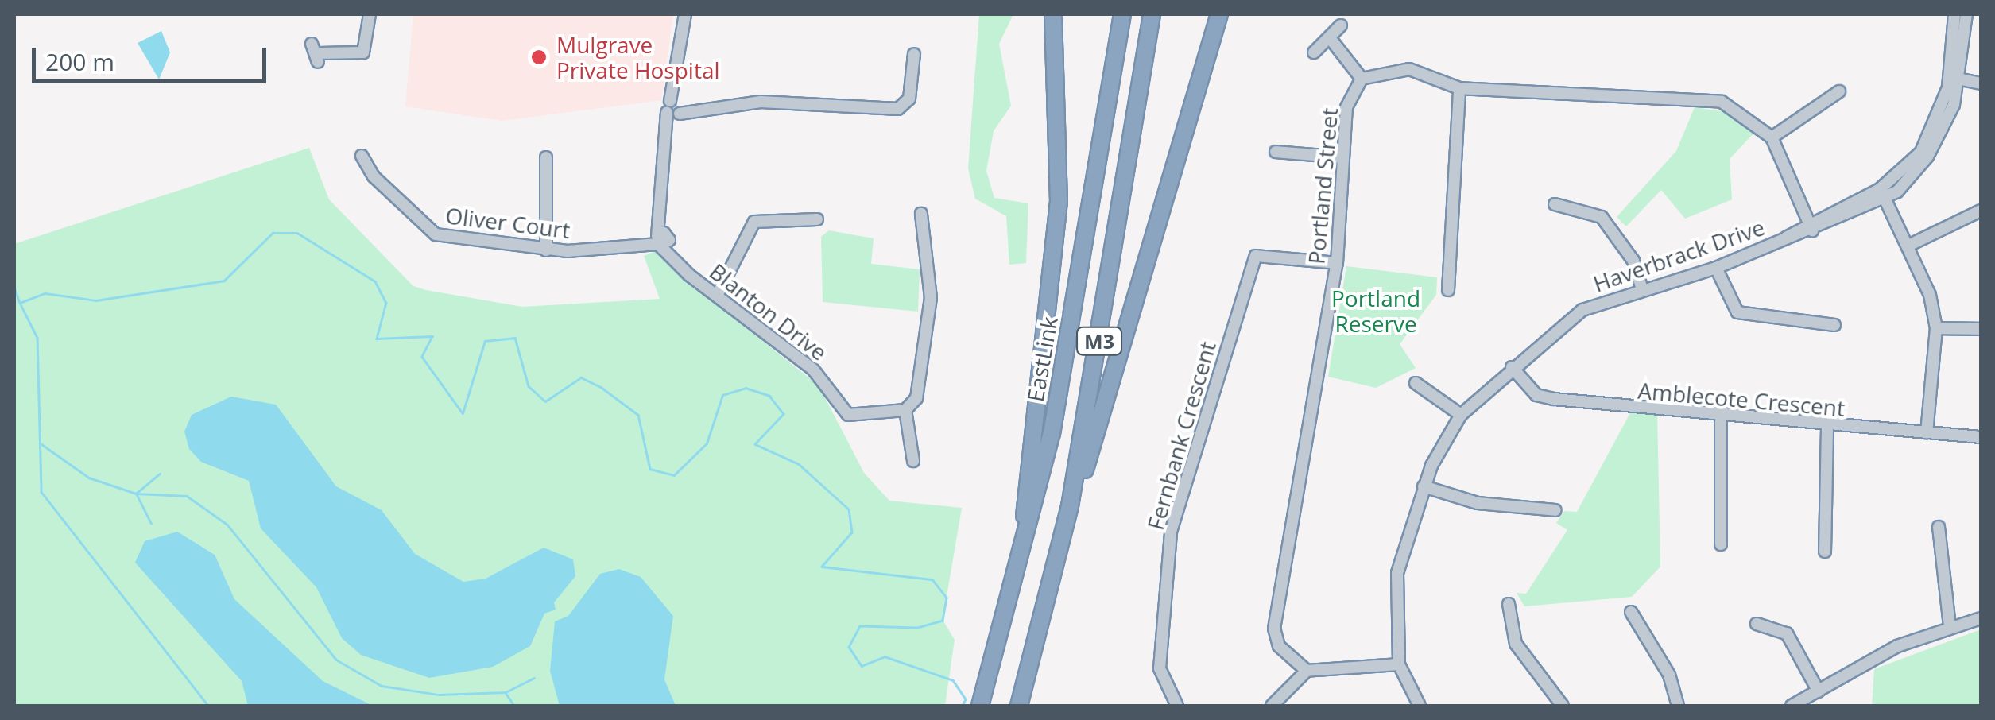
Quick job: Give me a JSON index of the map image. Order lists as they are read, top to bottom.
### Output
{
  "streets": {
    "highway": ["M3", "EastLink"],
    "street": [
      "Portland Street",
      "Oliver Court",
      "Haverbrack Drive",
      "Blanton Drive",
      "Amblecote Crescent",
      "Fernbank Crescent"
    ]
  },
  "crossings": [
    ["Portland Street", "Fernbank Crescent"],
    ["Oliver Court", "Blanton Drive"],
    ["Haverbrack Drive", "Amblecote Crescent"]
  ],
  "parks": ["Portland Reserve"],
  "places": ["Mulgrave Private Hospital"],
  "scale_bar": "200 m"
}
